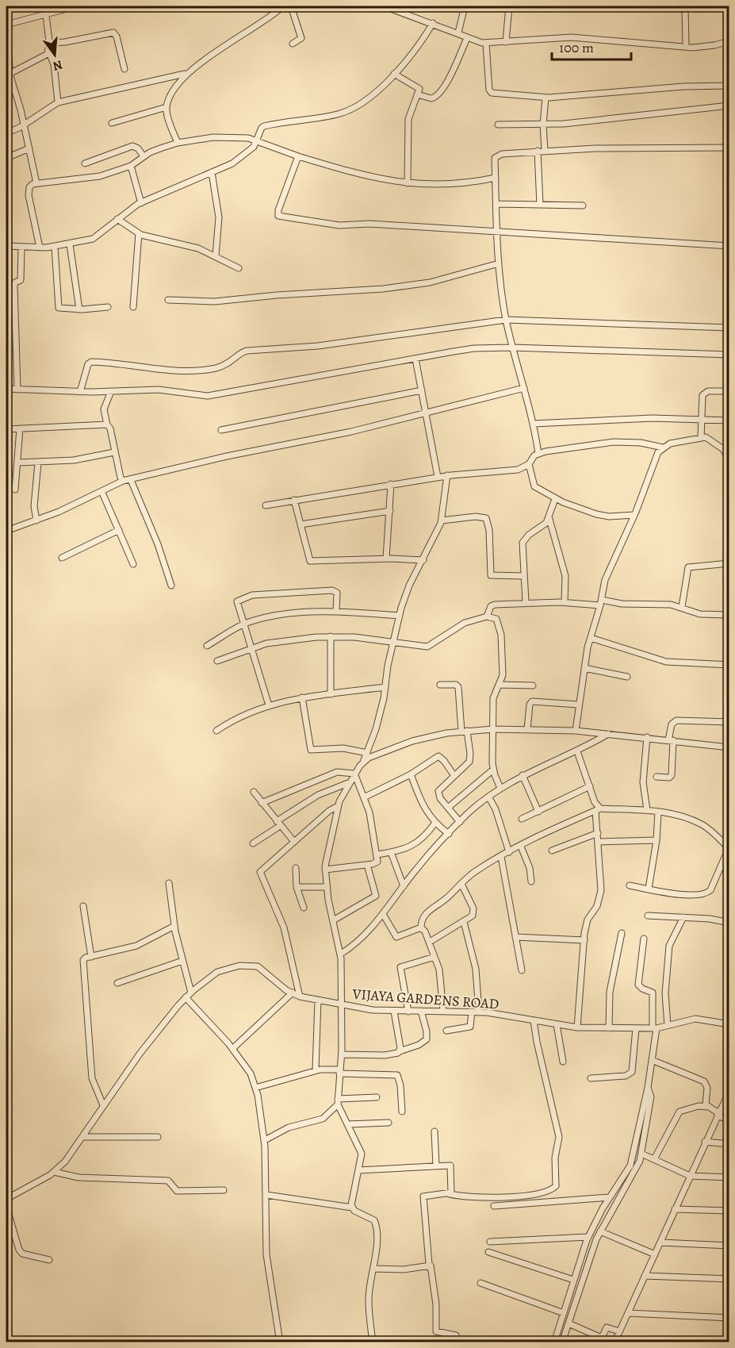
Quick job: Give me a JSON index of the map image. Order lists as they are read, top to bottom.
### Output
{
  "streets": {
    "street": ["VIJAYA GARDENS ROAD"]
  },
  "scale_bar": "100 m",
  "north": "bottom"
}
